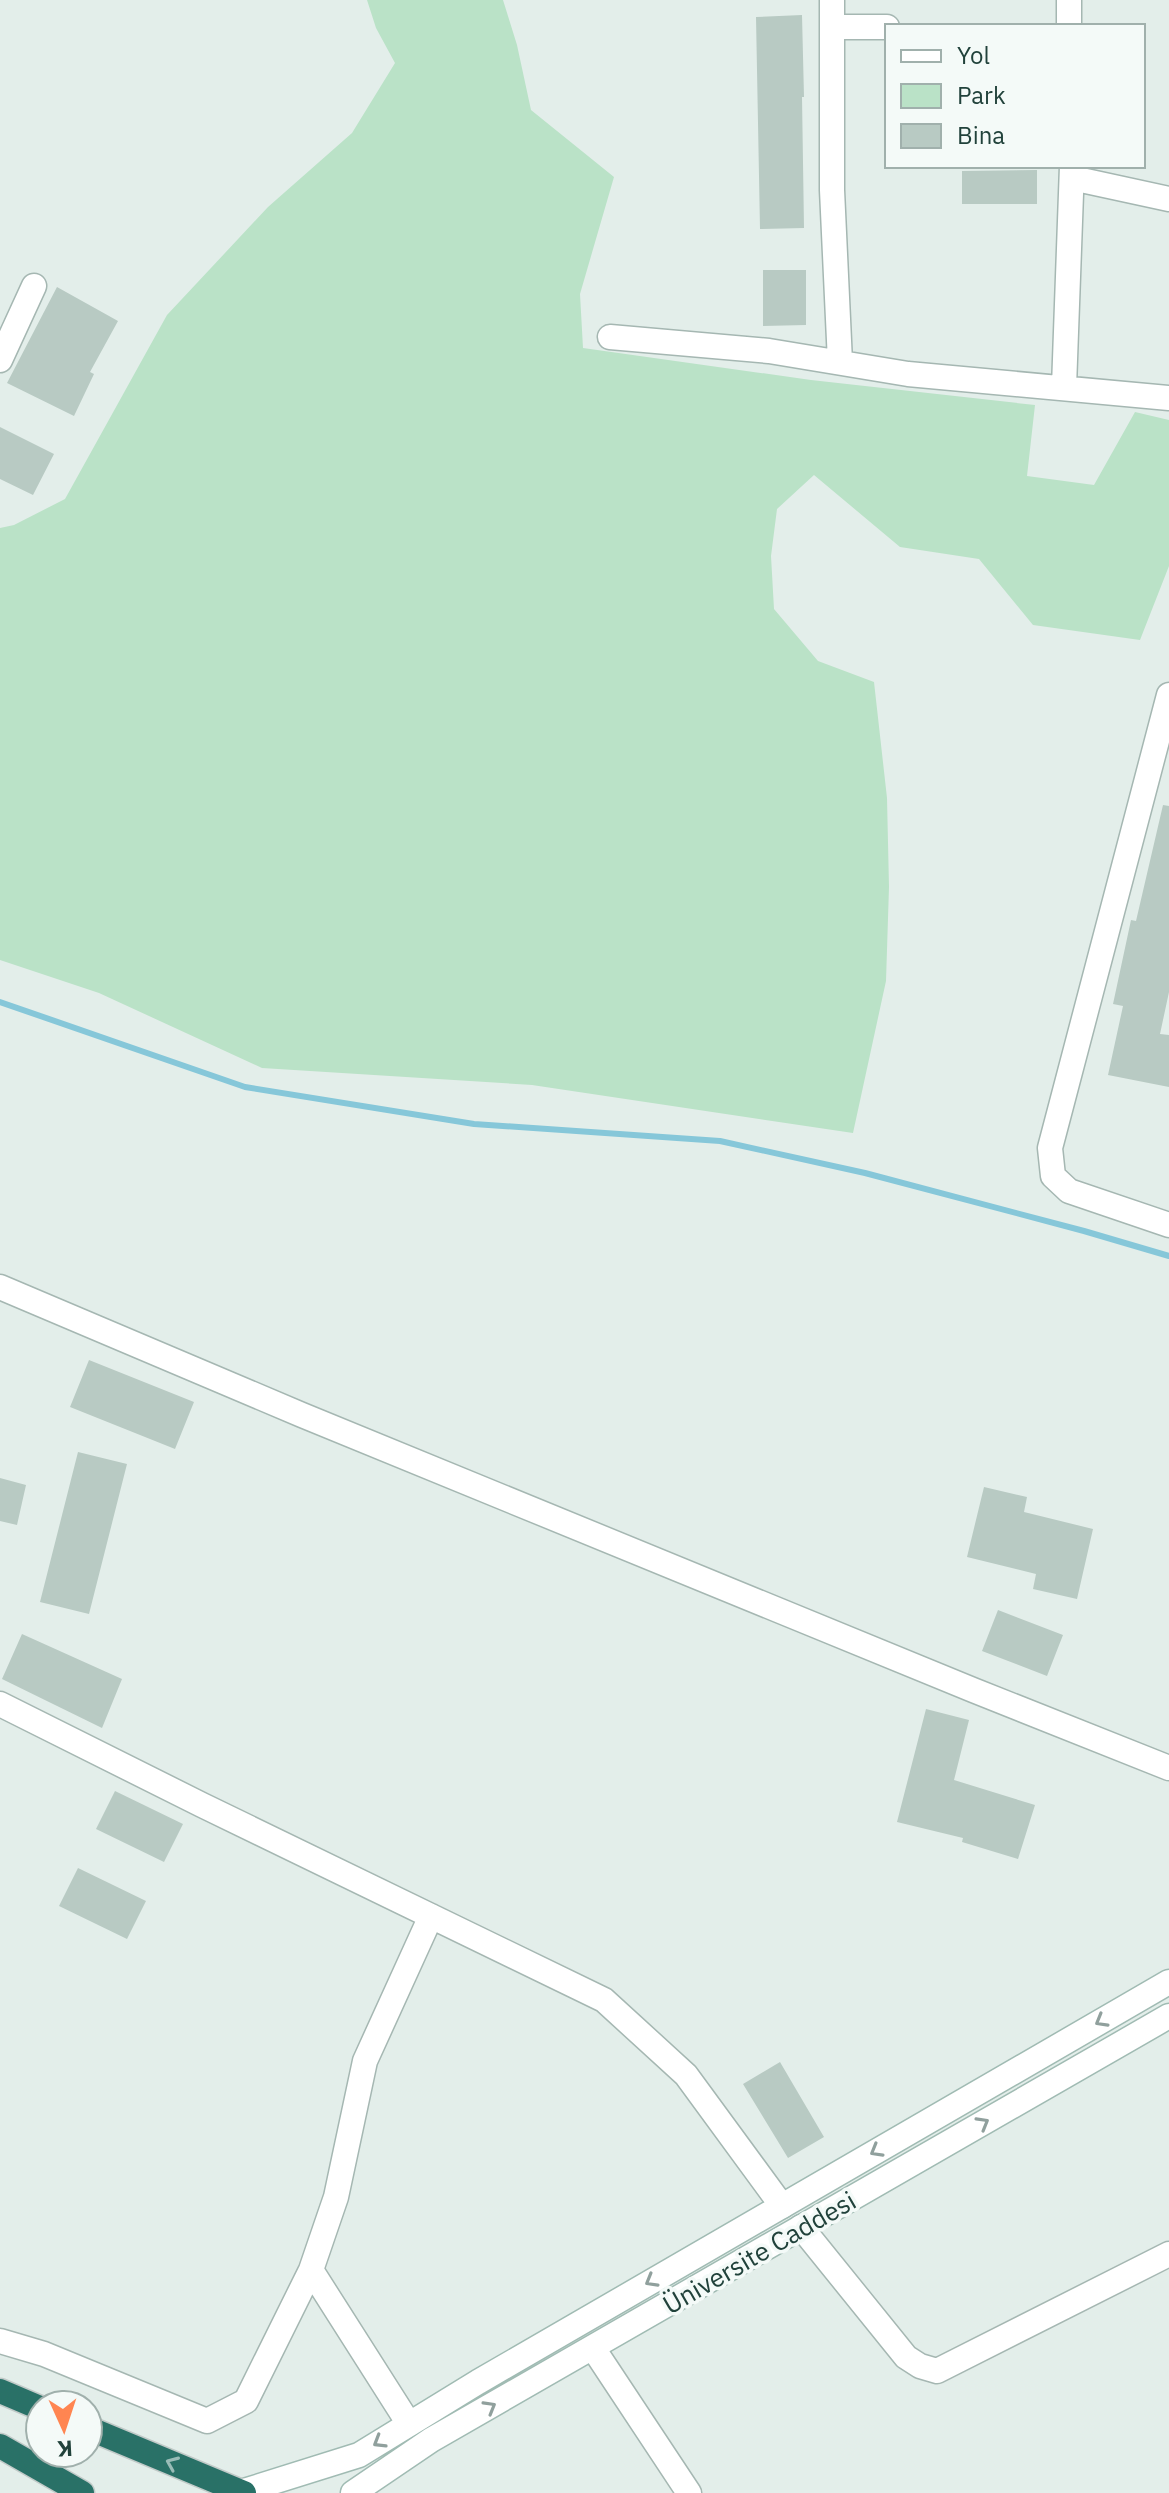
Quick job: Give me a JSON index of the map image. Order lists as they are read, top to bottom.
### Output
{
  "streets": {
    "street": ["Üniversite Caddesi"]
  },
  "legend": ["Yol", "Park", "Bina"],
  "north": "bottom"
}
